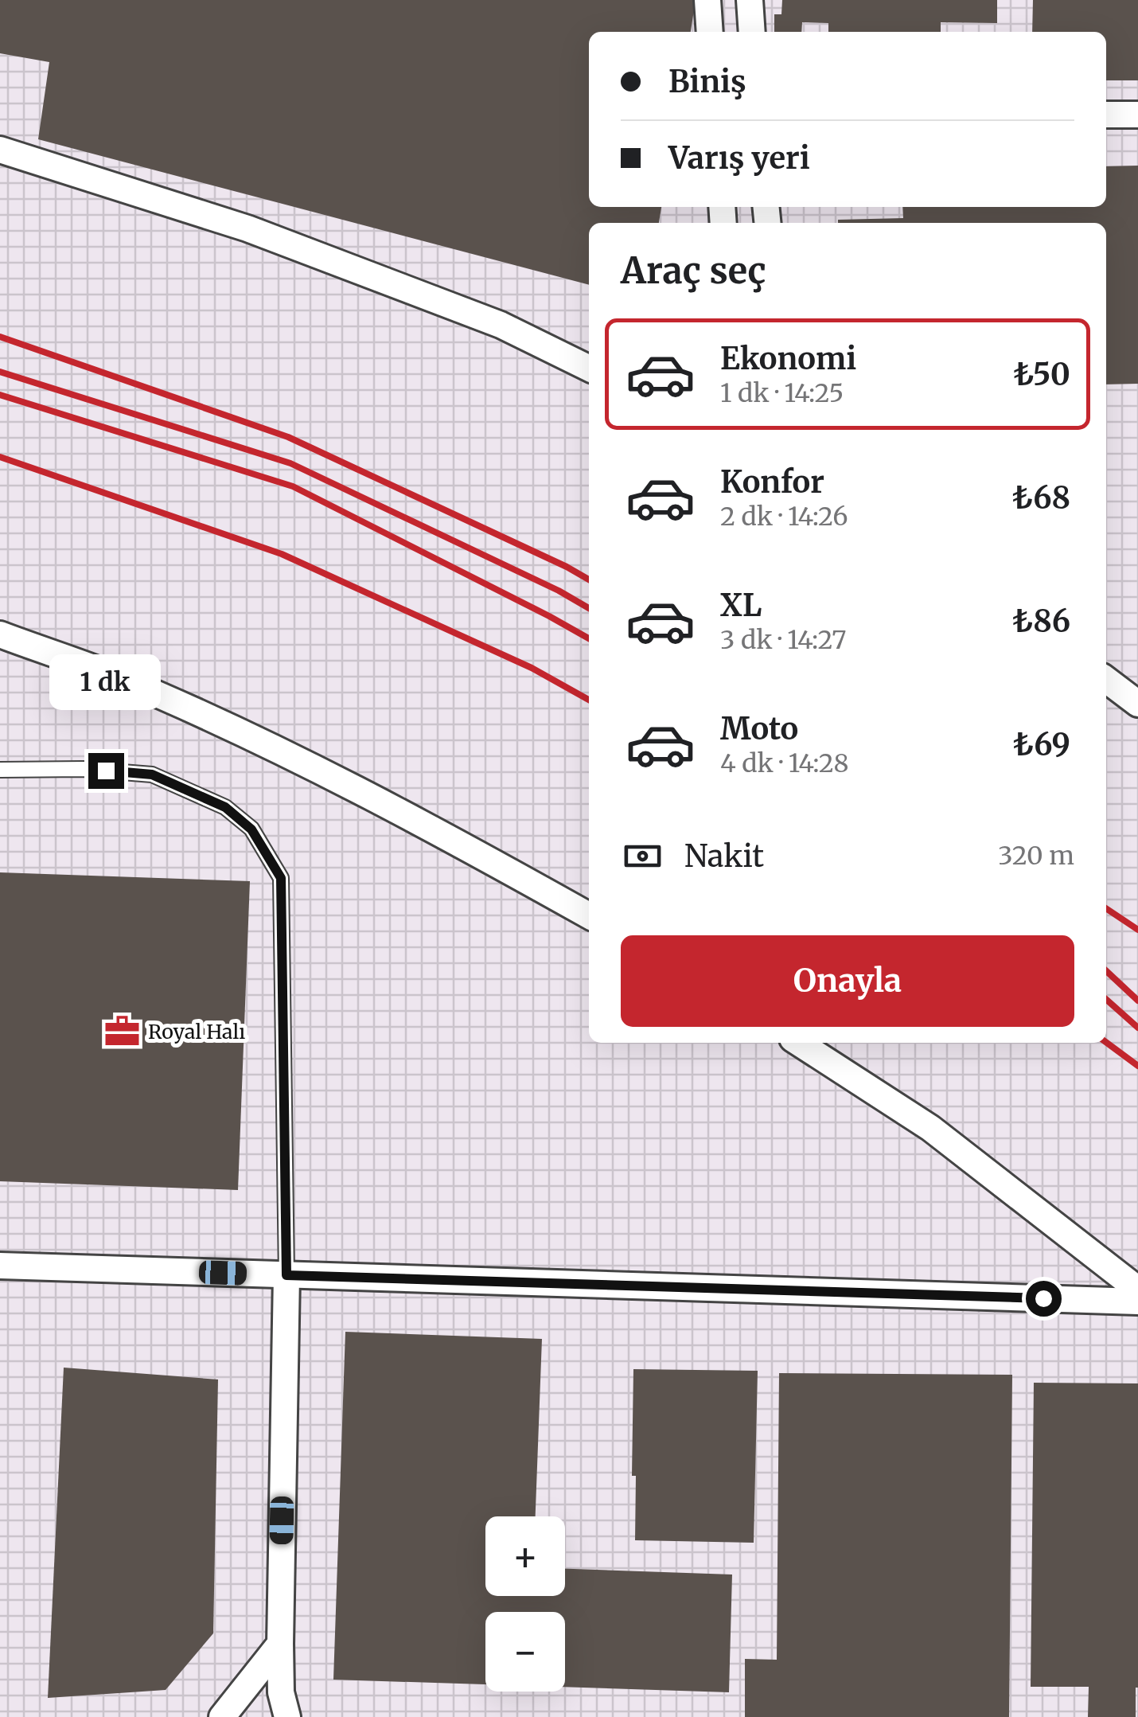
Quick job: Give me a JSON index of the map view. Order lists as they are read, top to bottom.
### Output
{
  "places": {
    "office": ["Royal Halı"]
  },
  "page": {
    "banner": ["Biniş", "Varış yeri"],
    "heading": "Araç seç",
    "list": [
      {
        "name": "Ekonomi",
        "note": "1 dk · 14:25",
        "value": "₺50"
      },
      {
        "name": "Konfor",
        "note": "2 dk · 14:26",
        "value": "₺68"
      },
      {
        "name": "XL",
        "note": "3 dk · 14:27",
        "value": "₺86"
      },
      {
        "name": "Moto",
        "note": "4 dk · 14:28",
        "value": "₺69"
      }
    ],
    "bubble": "1 dk",
    "pay": ["Nakit", "320 m"],
    "buttons": "Onayla",
    "map_buttons": ["+", "−"]
  }
}
